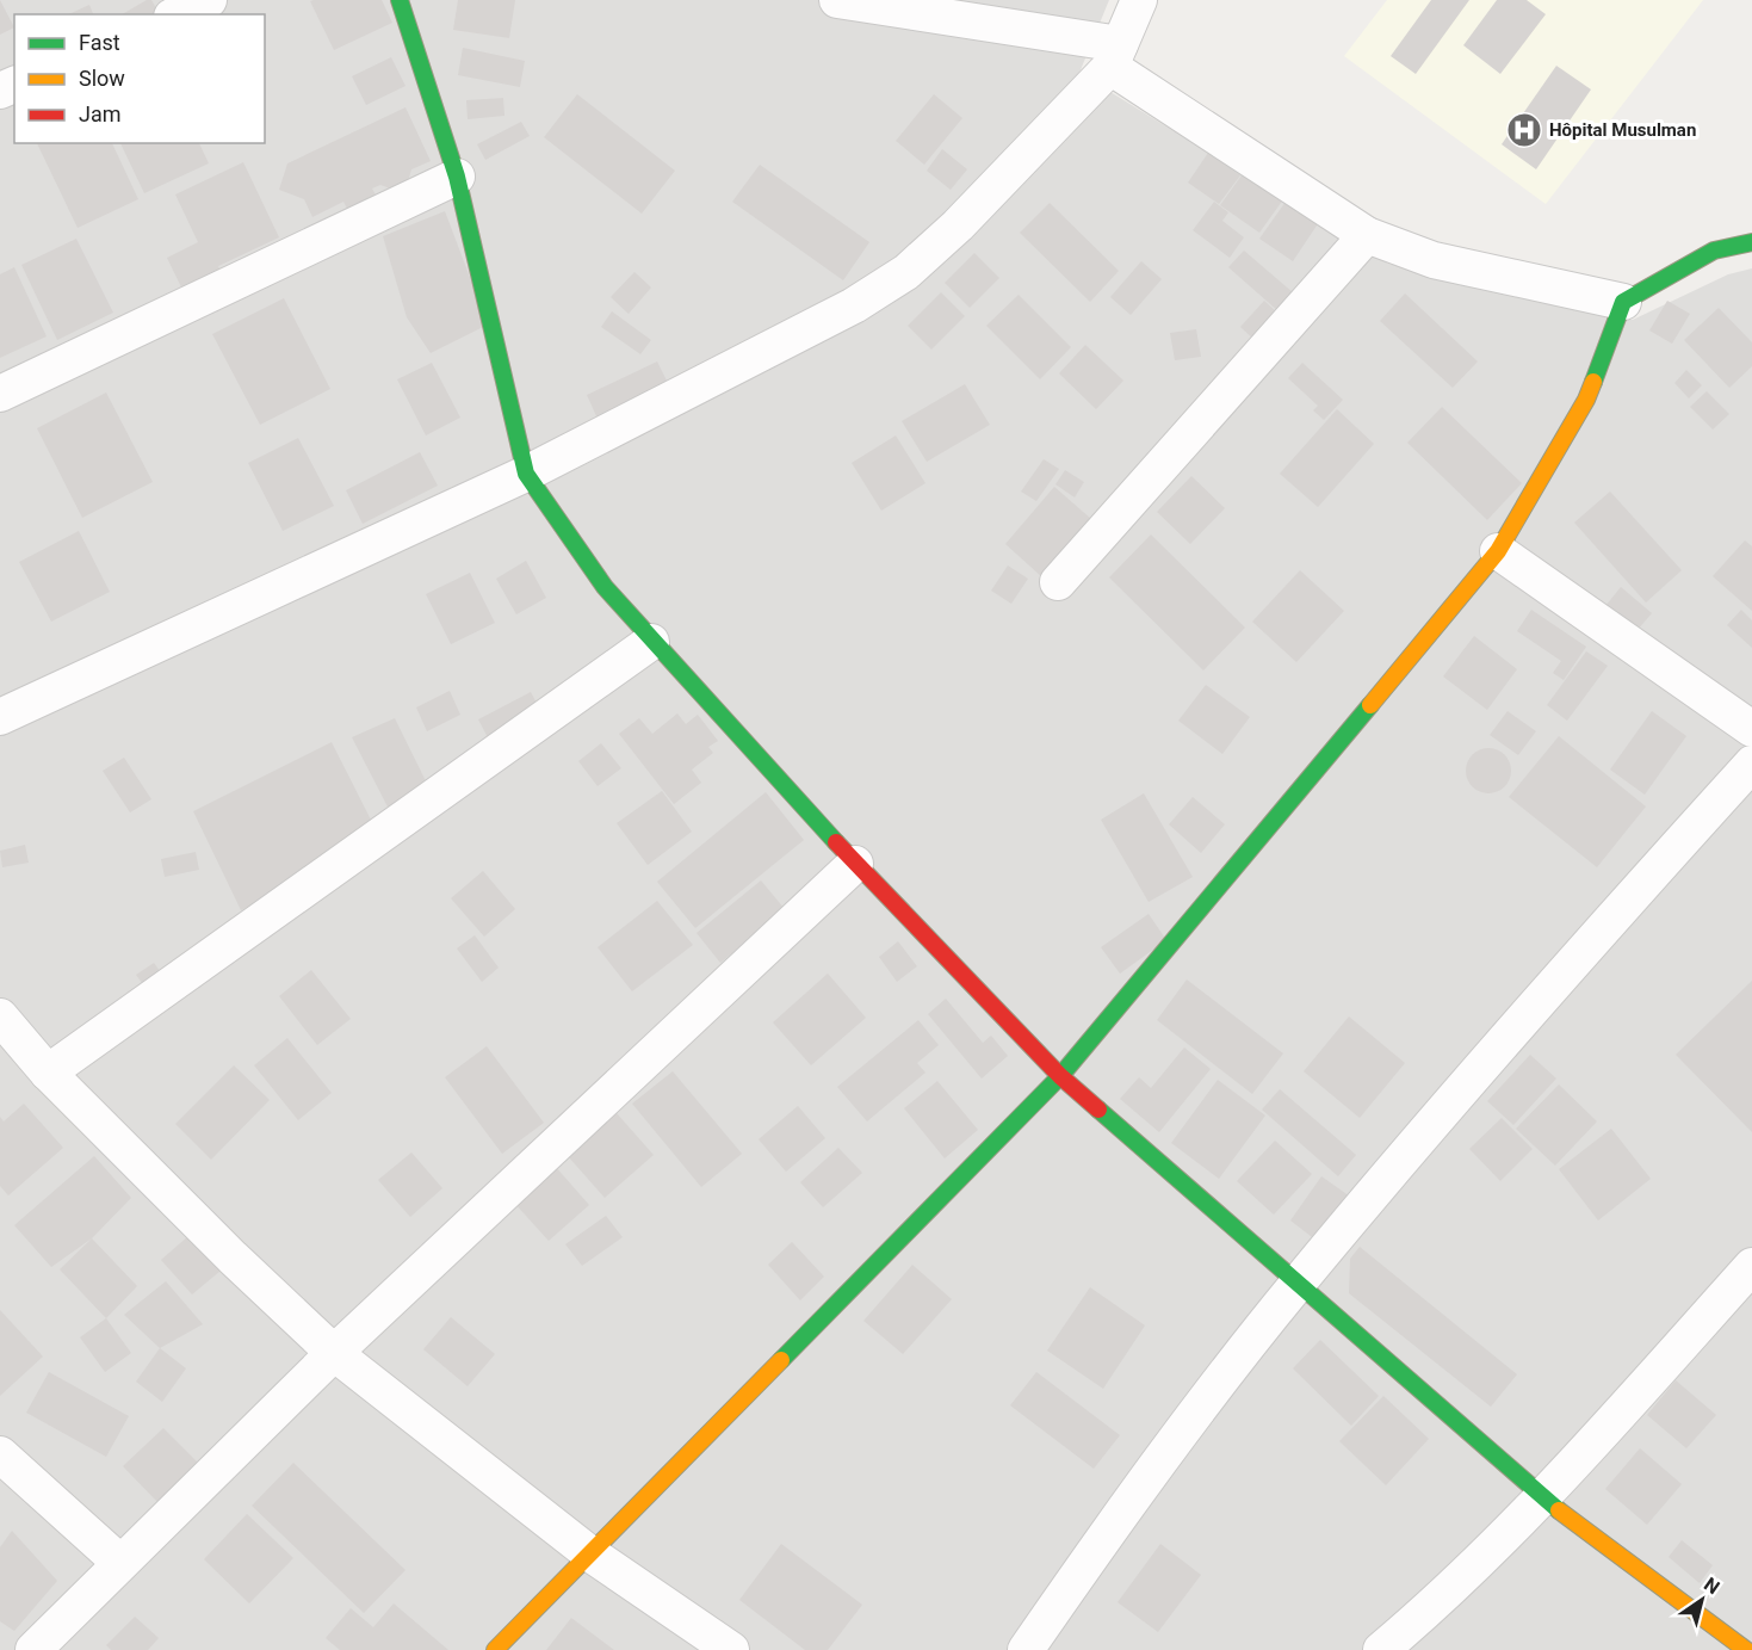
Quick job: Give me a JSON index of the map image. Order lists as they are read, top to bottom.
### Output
{
  "places": {
    "hospital": ["Hôpital Musulman"]
  },
  "legend": ["Fast", "Slow", "Jam"],
  "north": "top right"
}
